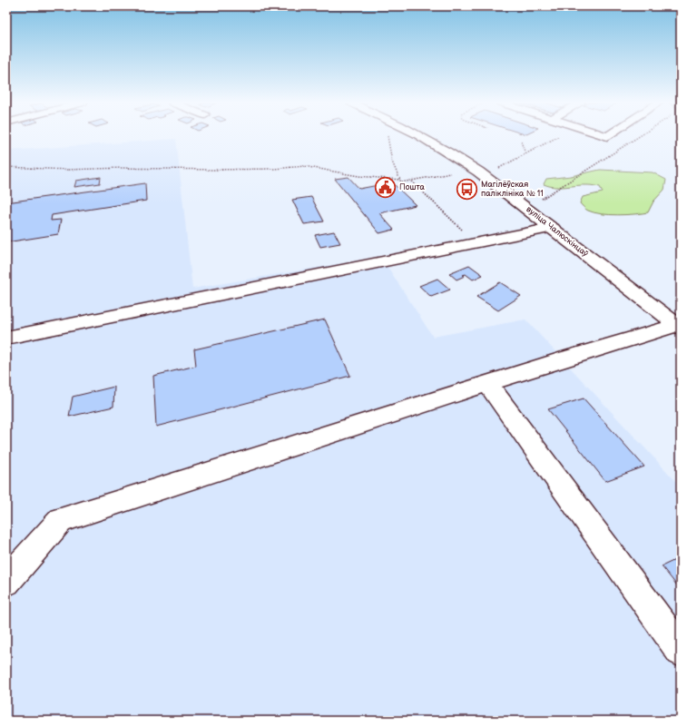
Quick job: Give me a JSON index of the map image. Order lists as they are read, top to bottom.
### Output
{
  "streets": {
    "main road": ["вуліца Чалюскінцаў"]
  },
  "places": {
    "public building": ["Пошта"],
    "bus stop": ["Магілёўская паліклініка № 11"]
  }
}
